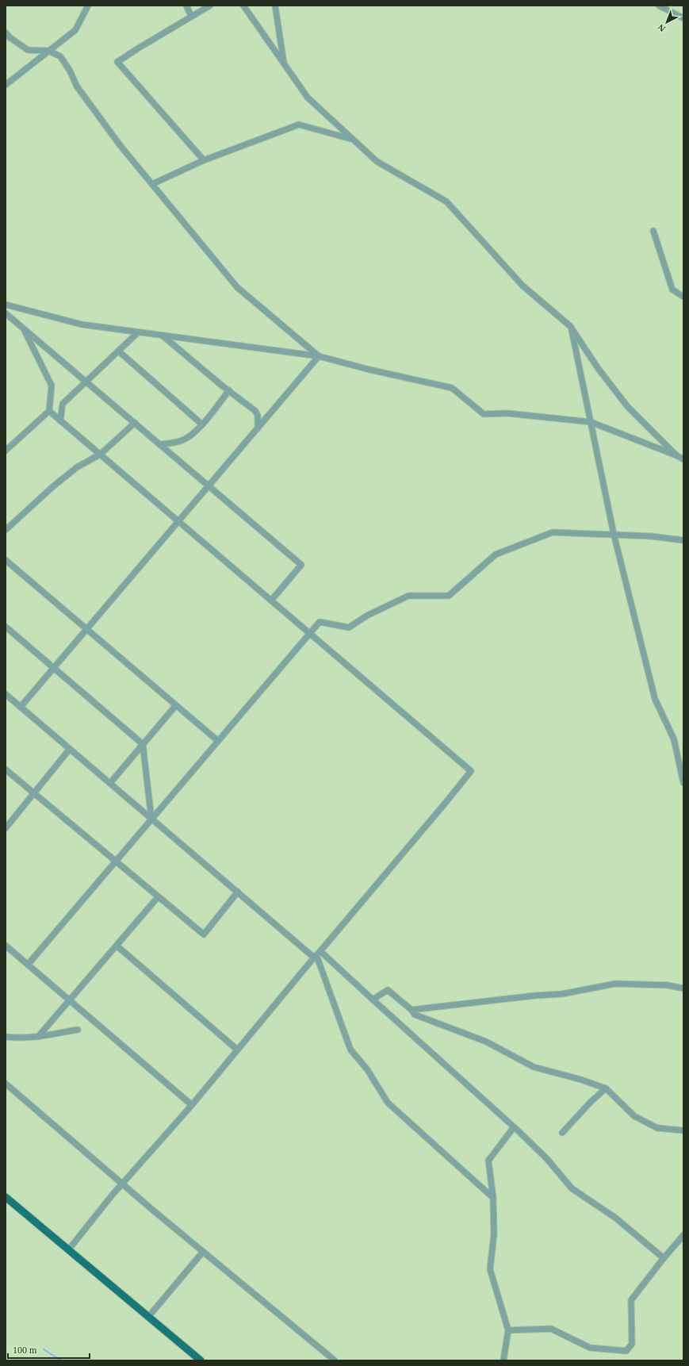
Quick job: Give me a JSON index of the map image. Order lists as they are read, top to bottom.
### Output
{
  "scale_bar": "100 m",
  "north": "bottom left"
}
